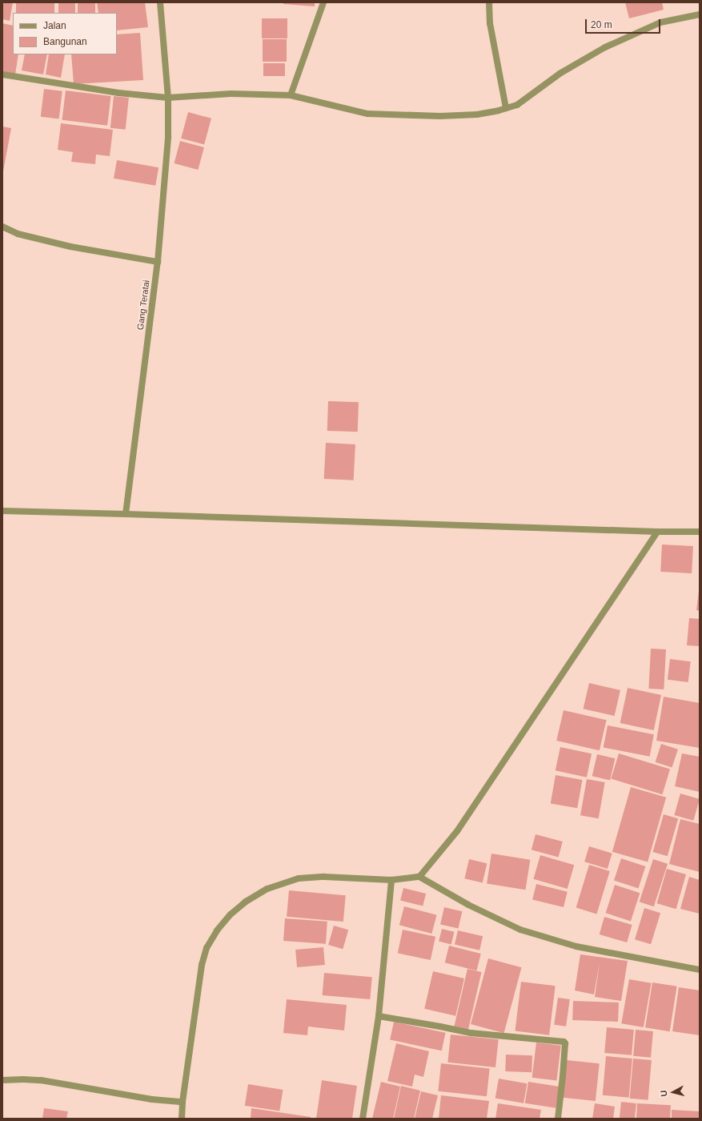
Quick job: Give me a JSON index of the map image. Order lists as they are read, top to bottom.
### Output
{
  "streets": {
    "street": ["Gang Teratai"]
  },
  "legend": ["Jalan", "Bangunan"],
  "scale_bar": "20 m",
  "north": "left"
}
